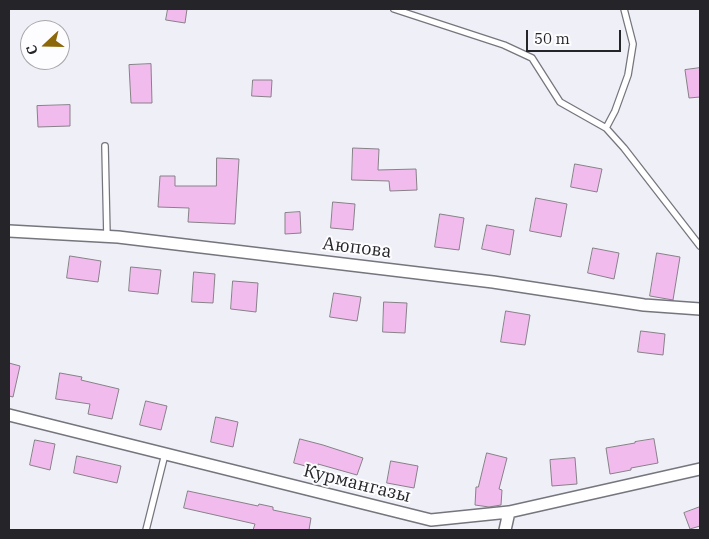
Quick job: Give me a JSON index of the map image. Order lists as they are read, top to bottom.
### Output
{
  "streets": {
    "street": ["Аюпова", "Курмангазы"]
  },
  "scale_bar": "50 m",
  "north": "left"
}
